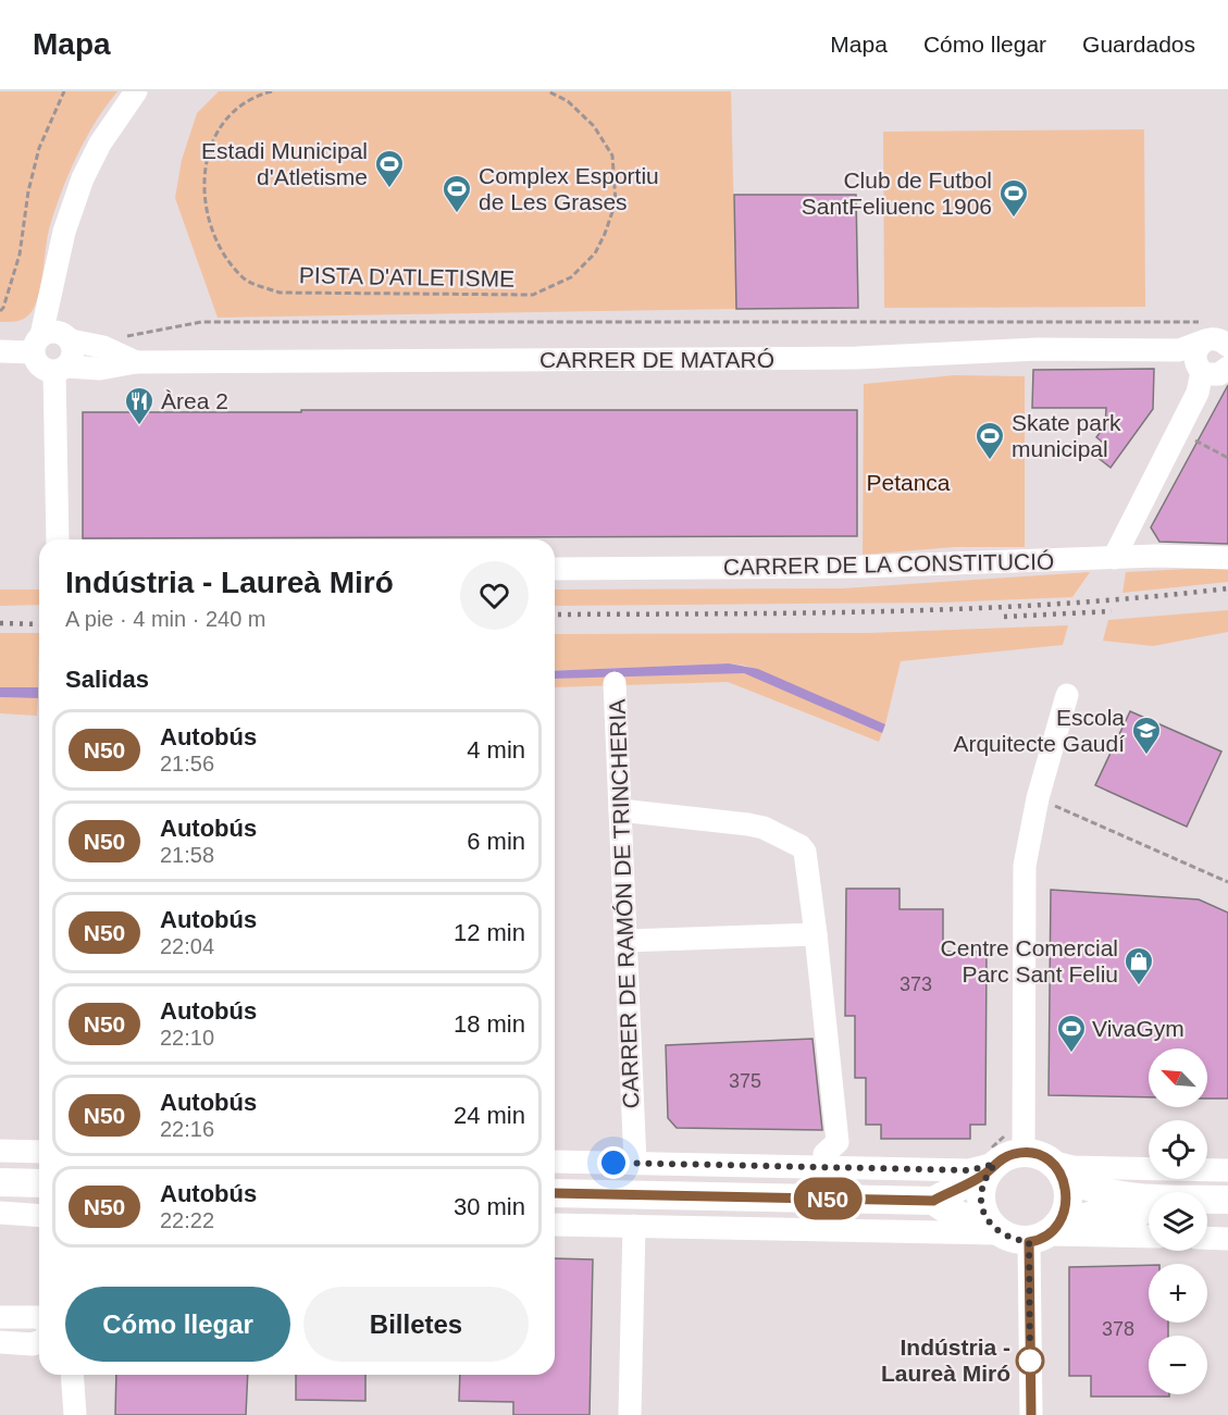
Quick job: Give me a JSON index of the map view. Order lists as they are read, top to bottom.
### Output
{
  "streets": {
    "street": ["CARRER DE MATARÓ", "CARRER DE LA CONSTITUCIÓ", "CARRER DE RAMÓN DE TRINCHERIA"],
    "path": ["PISTA D'ATLETISME"]
  },
  "parks": ["Petanca"],
  "places": {
    "sports": [
      "Estadi Municipal d'Atletisme",
      "Complex Esportiu de Les Grases",
      "Club de Futbol SantFeliuenc 1906",
      "Skate park municipal",
      "VivaGym"
    ],
    "restaurant": ["Àrea 2"],
    "school or university": ["Escola Arquitecte Gaudí"],
    "shop": ["Centre Comercial Parc Sant Feliu"],
    "other": ["Indústria - Laureà Miró"]
  },
  "lines": ["bus line N50"],
  "house_numbers": ["373", "375", "378"],
  "north": "top left",
  "page": {
    "header": "Mapa",
    "nav": ["Mapa", "Cómo llegar", "Guardados"],
    "on_map": "N50",
    "heading": [
      ["Indústria - Laureà Miró", "A pie · 4 min · 240 m"],
      "Salidas"
    ],
    "list": [
      {
        "mark": "N50",
        "name": "Autobús",
        "note": "21:56",
        "value": "4 min"
      },
      {
        "mark": "N50",
        "name": "Autobús",
        "note": "21:58",
        "value": "6 min"
      },
      {
        "mark": "N50",
        "name": "Autobús",
        "note": "22:04",
        "value": "12 min"
      },
      {
        "mark": "N50",
        "name": "Autobús",
        "note": "22:10",
        "value": "18 min"
      },
      {
        "mark": "N50",
        "name": "Autobús",
        "note": "22:16",
        "value": "24 min"
      },
      {
        "mark": "N50",
        "name": "Autobús",
        "note": "22:22",
        "value": "30 min"
      }
    ],
    "map_buttons": ["+", "−"],
    "buttons": ["Cómo llegar", "Billetes"]
  }
}
